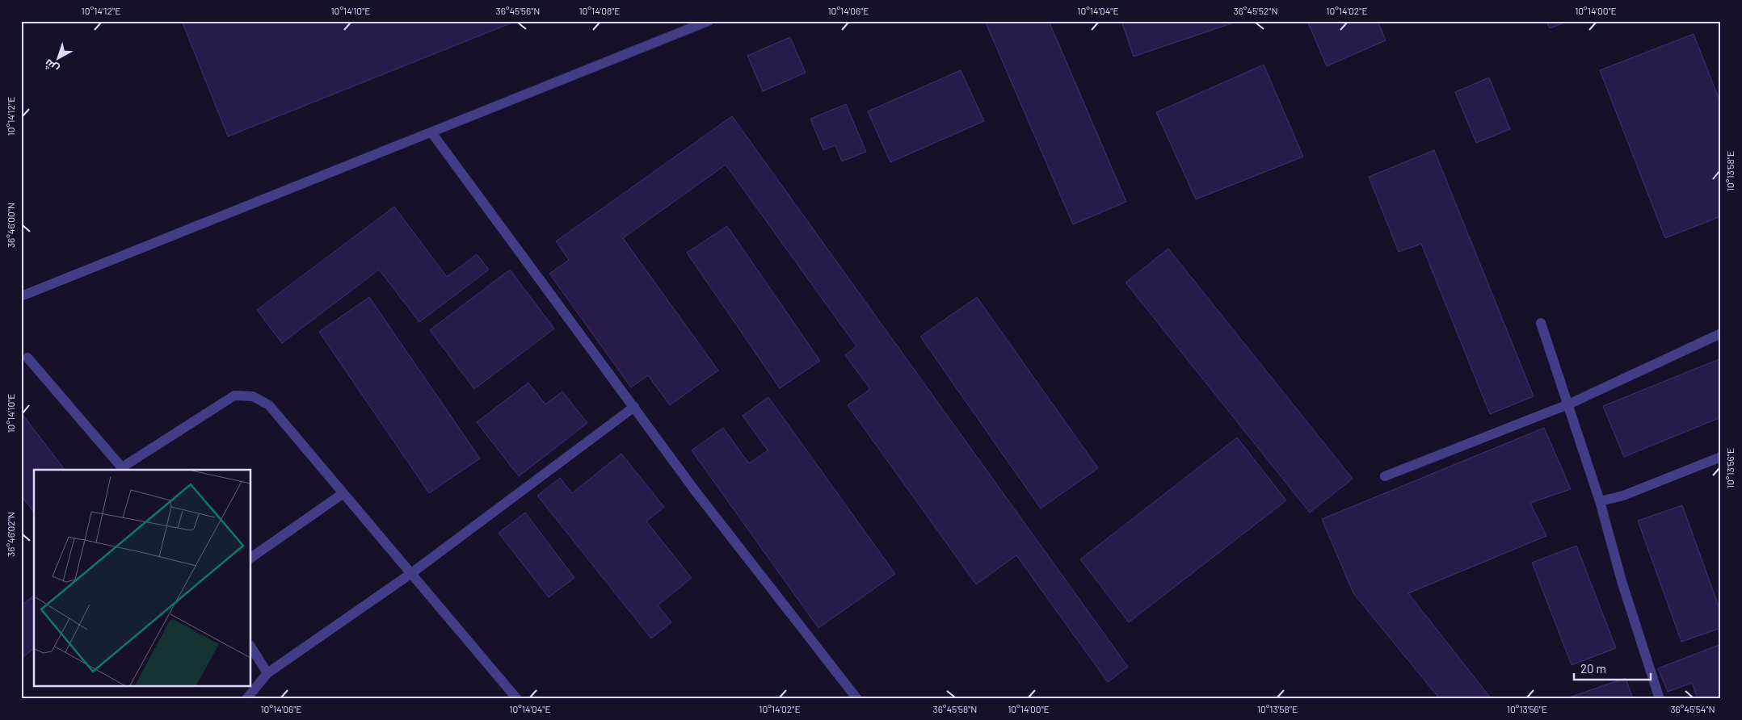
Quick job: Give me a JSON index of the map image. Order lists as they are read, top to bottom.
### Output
{
  "scale_bar": "20 m",
  "north": "bottom left",
  "coordinates": [
    "10°14'12\"E",
    "10°14'10\"E",
    "36°45'56\"N",
    "10°14'08\"E",
    "10°14'06\"E",
    "10°14'04\"E",
    "36°45'52\"N",
    "10°14'02\"E",
    "10°14'00\"E",
    "10°13'58\"E",
    "36°46'00\"N",
    "10°13'56\"E",
    "36°46'02\"N",
    "36°45'58\"N",
    "36°45'54\"N"
  ]
}
